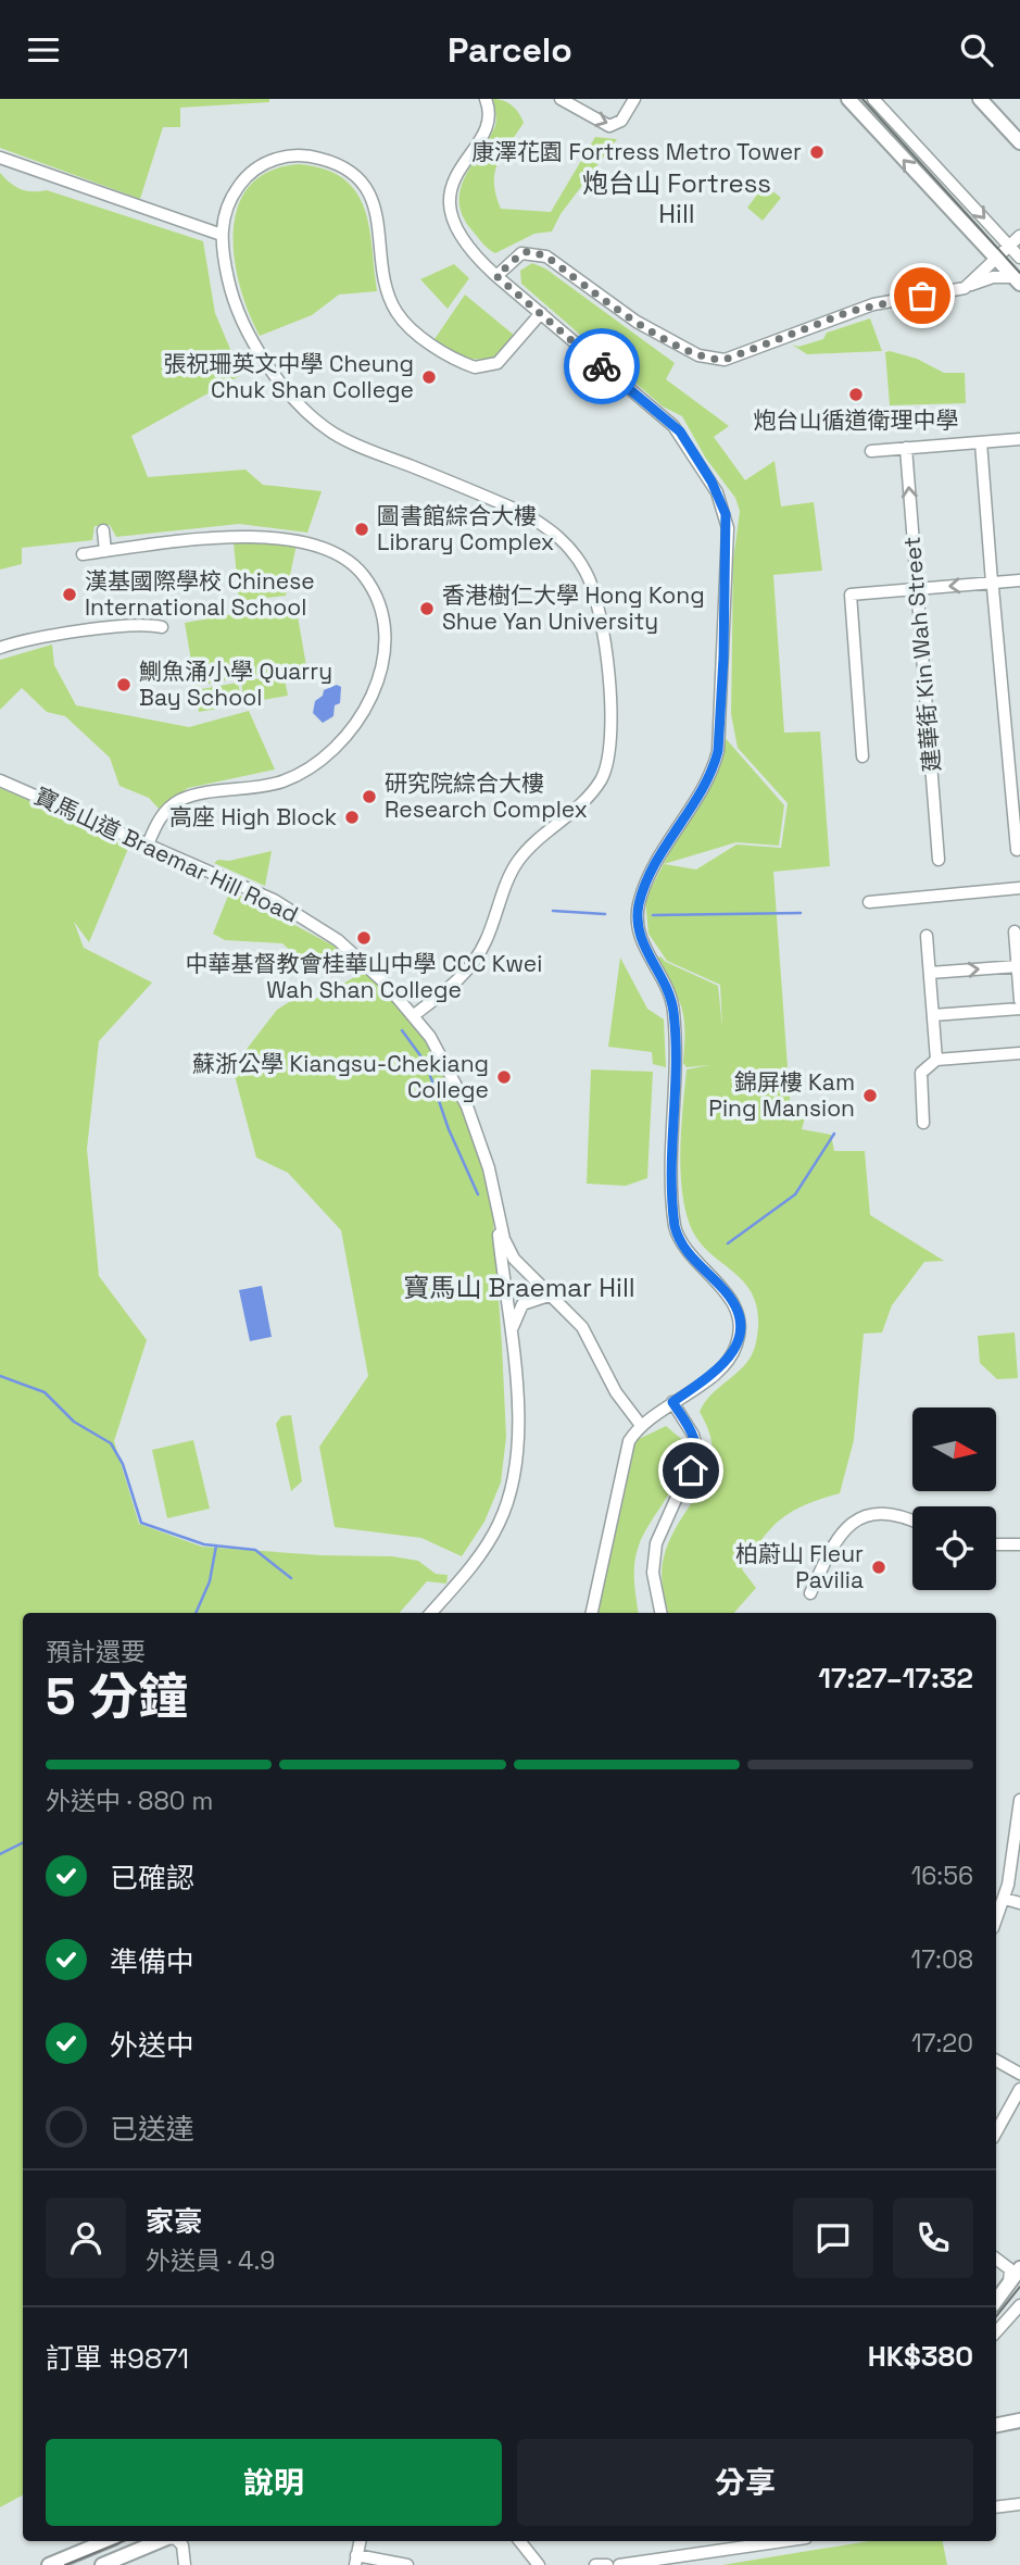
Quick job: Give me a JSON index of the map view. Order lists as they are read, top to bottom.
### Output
{
  "streets": {
    "street": ["建華街 Kin Wah Street", "寶馬山道 Braemar Hill Road"]
  },
  "districts": ["炮台山 Fortress Hill", "寶馬山 Braemar Hill"],
  "places": [
    "康澤花園 Fortress Metro Tower",
    "張祝珊英文中學 Cheung Chuk Shan College",
    "炮台山循道衛理中學",
    "圖書館綜合大樓 Library Complex",
    "漢基國際學校 Chinese International School",
    "香港樹仁大學 Hong Kong Shue Yan University",
    "鰂魚涌小學 Quarry Bay School",
    "研究院綜合大樓 Research Complex",
    "高座 High Block",
    "中華基督教會桂華山中學 CCC Kwei Wah Shan College",
    "蘇浙公學 Kiangsu-Chekiang College",
    "錦屏樓 Kam Ping Mansion",
    "柏蔚山 Fleur Pavilia"
  ],
  "north": "right",
  "page": {
    "header": "Parcelo",
    "heading": ["5 分鐘", "預計還要", "17:27–17:32"],
    "panel": [
      "家豪",
      "外送員 · 4.9",
      "訂單 #9871",
      "HK$380"
    ],
    "bar": "外送中 · 880 m",
    "list": [
      ["已確認", "16:56"],
      ["準備中", "17:08"],
      ["外送中", "17:20"],
      "已送達"
    ],
    "buttons": ["說明", "分享"]
  }
}
